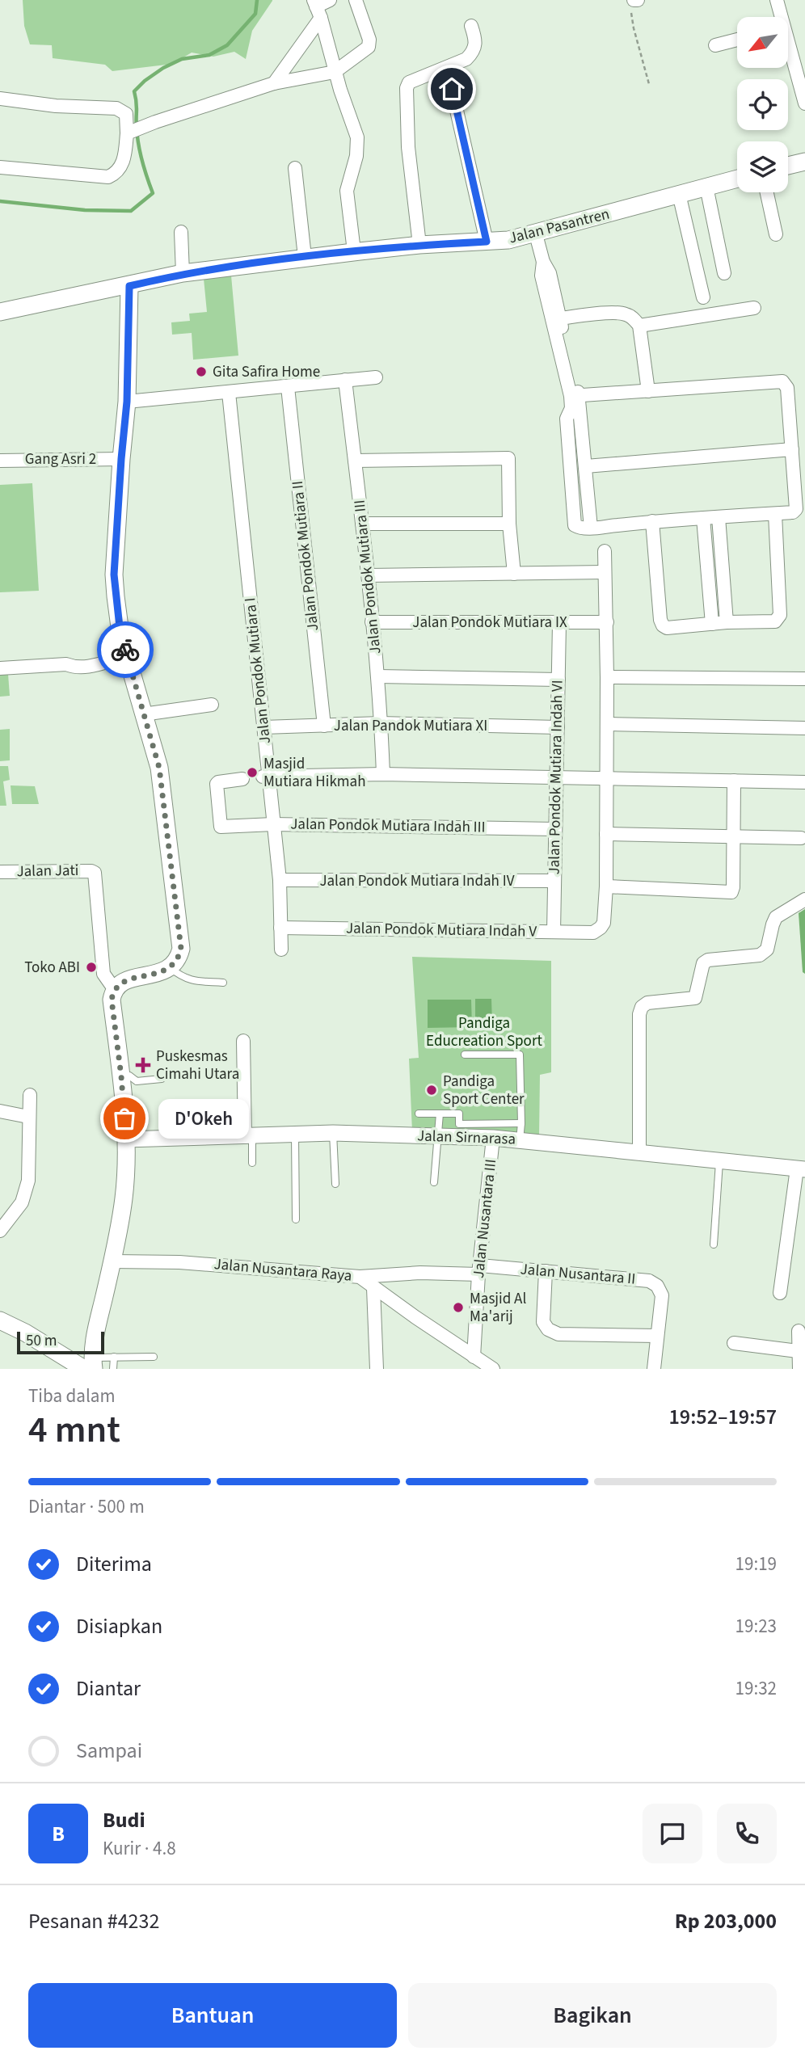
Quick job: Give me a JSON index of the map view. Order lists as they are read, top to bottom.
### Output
{
  "streets": {
    "main road": ["Jalan Pasantren"],
    "street": [
      "Gang Asri 2",
      "Jalan Pondok Mutiara II",
      "Jalan Pondok Mutiara III",
      "Jalan Pondok Mutiara IX",
      "Jalan Pondok Mutiara I",
      "Jalan Pandok Mutiara XI",
      "Jalan Pondok Mutiara Indah VI",
      "Jalan Pondok Mutiara Indah III",
      "Jalan Jati",
      "Jalan Pondok Mutiara Indah IV",
      "Jalan Pondok Mutiara Indah V",
      "Jalan Sirnarasa",
      "Jalan Nusantara III",
      "Jalan Nusantara Raya",
      "Jalan Nusantara II"
    ]
  },
  "crossings": [
    ["Jalan Pondok Mutiara II", "Jalan Pandok Mutiara XI"],
    ["Jalan Pondok Mutiara III", "Jalan Pondok Mutiara IX"],
    ["Jalan Pondok Mutiara III", "Jalan Pandok Mutiara XI"],
    ["Jalan Pondok Mutiara IX", "Jalan Pondok Mutiara Indah VI"],
    ["Jalan Pondok Mutiara I", "Jalan Pandok Mutiara XI"],
    ["Jalan Pondok Mutiara I", "Jalan Pondok Mutiara Indah III"],
    ["Jalan Pondok Mutiara I", "Jalan Pondok Mutiara Indah IV"],
    ["Jalan Pondok Mutiara I", "Jalan Pondok Mutiara Indah V"],
    ["Jalan Pandok Mutiara XI", "Jalan Pondok Mutiara Indah VI"],
    ["Jalan Pondok Mutiara Indah VI", "Jalan Pondok Mutiara Indah III"],
    ["Jalan Pondok Mutiara Indah VI", "Jalan Pondok Mutiara Indah IV"],
    ["Jalan Pondok Mutiara Indah VI", "Jalan Pondok Mutiara Indah V"],
    ["Jalan Sirnarasa", "Jalan Nusantara III"],
    ["Jalan Nusantara III", "Jalan Nusantara Raya"],
    ["Jalan Nusantara III", "Jalan Nusantara II"],
    ["Jalan Nusantara Raya", "Jalan Nusantara II"]
  ],
  "parks": ["Pandiga Educreation Sport"],
  "places": {
    "other": [
      "Gita Safira Home",
      "Masjid Mutiara Hikmah",
      "Toko ABI",
      "Pandiga Sport Center",
      "D'Okeh",
      "Masjid Al Ma'arij"
    ],
    "health": ["Puskesmas Cimahi Utara"]
  },
  "scale_bar": "50 m",
  "north": "bottom left",
  "page": {
    "bubble": "D'Okeh",
    "scale": "50 m",
    "heading": ["4 mnt", "Tiba dalam", "19:52–19:57"],
    "panel": [
      "Budi",
      "Kurir · 4.8",
      "Pesanan #4232",
      "Rp 203,000"
    ],
    "bar": "Diantar · 500 m",
    "list": [
      ["Diterima", "19:19"],
      ["Disiapkan", "19:23"],
      ["Diantar", "19:32"],
      "Sampai"
    ],
    "round": "B",
    "buttons": ["Bantuan", "Bagikan"]
  }
}
